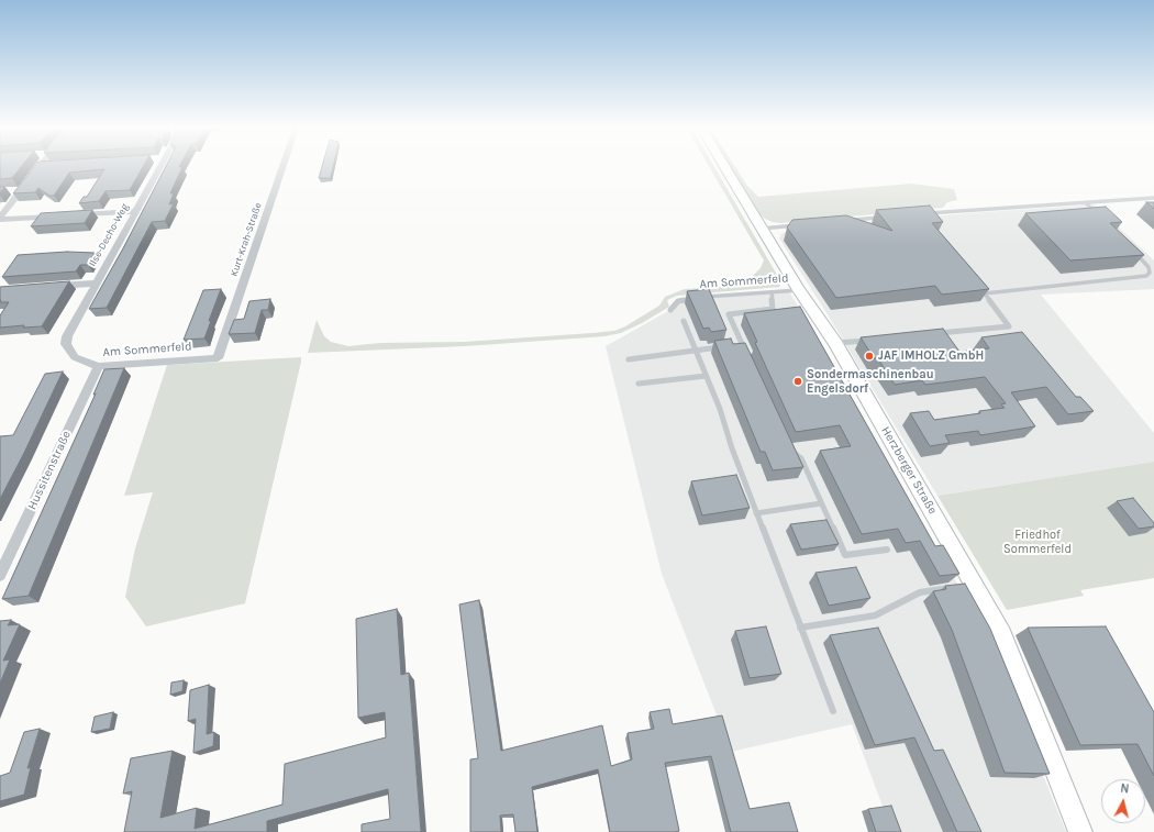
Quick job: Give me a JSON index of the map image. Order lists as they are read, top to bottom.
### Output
{
  "streets": {
    "main road": ["Herzberger Straße"],
    "street": [
      "Ilse-Decho-Weg",
      "Kurt-Krah-Straße",
      "Am Sommerfeld",
      "Hussitenstraße"
    ]
  },
  "crossings": [
    ["Ilse-Decho-Weg", "Am Sommerfeld"],
    ["Kurt-Krah-Straße", "Am Sommerfeld"],
    ["Am Sommerfeld", "Hussitenstraße"],
    ["Am Sommerfeld", "Herzberger Straße"]
  ],
  "parks": ["Friedhof Sommerfeld"],
  "places": ["JAF IMHOLZ GmbH", "Sondermaschinenbau Engelsdorf"],
  "north": "top"
}
